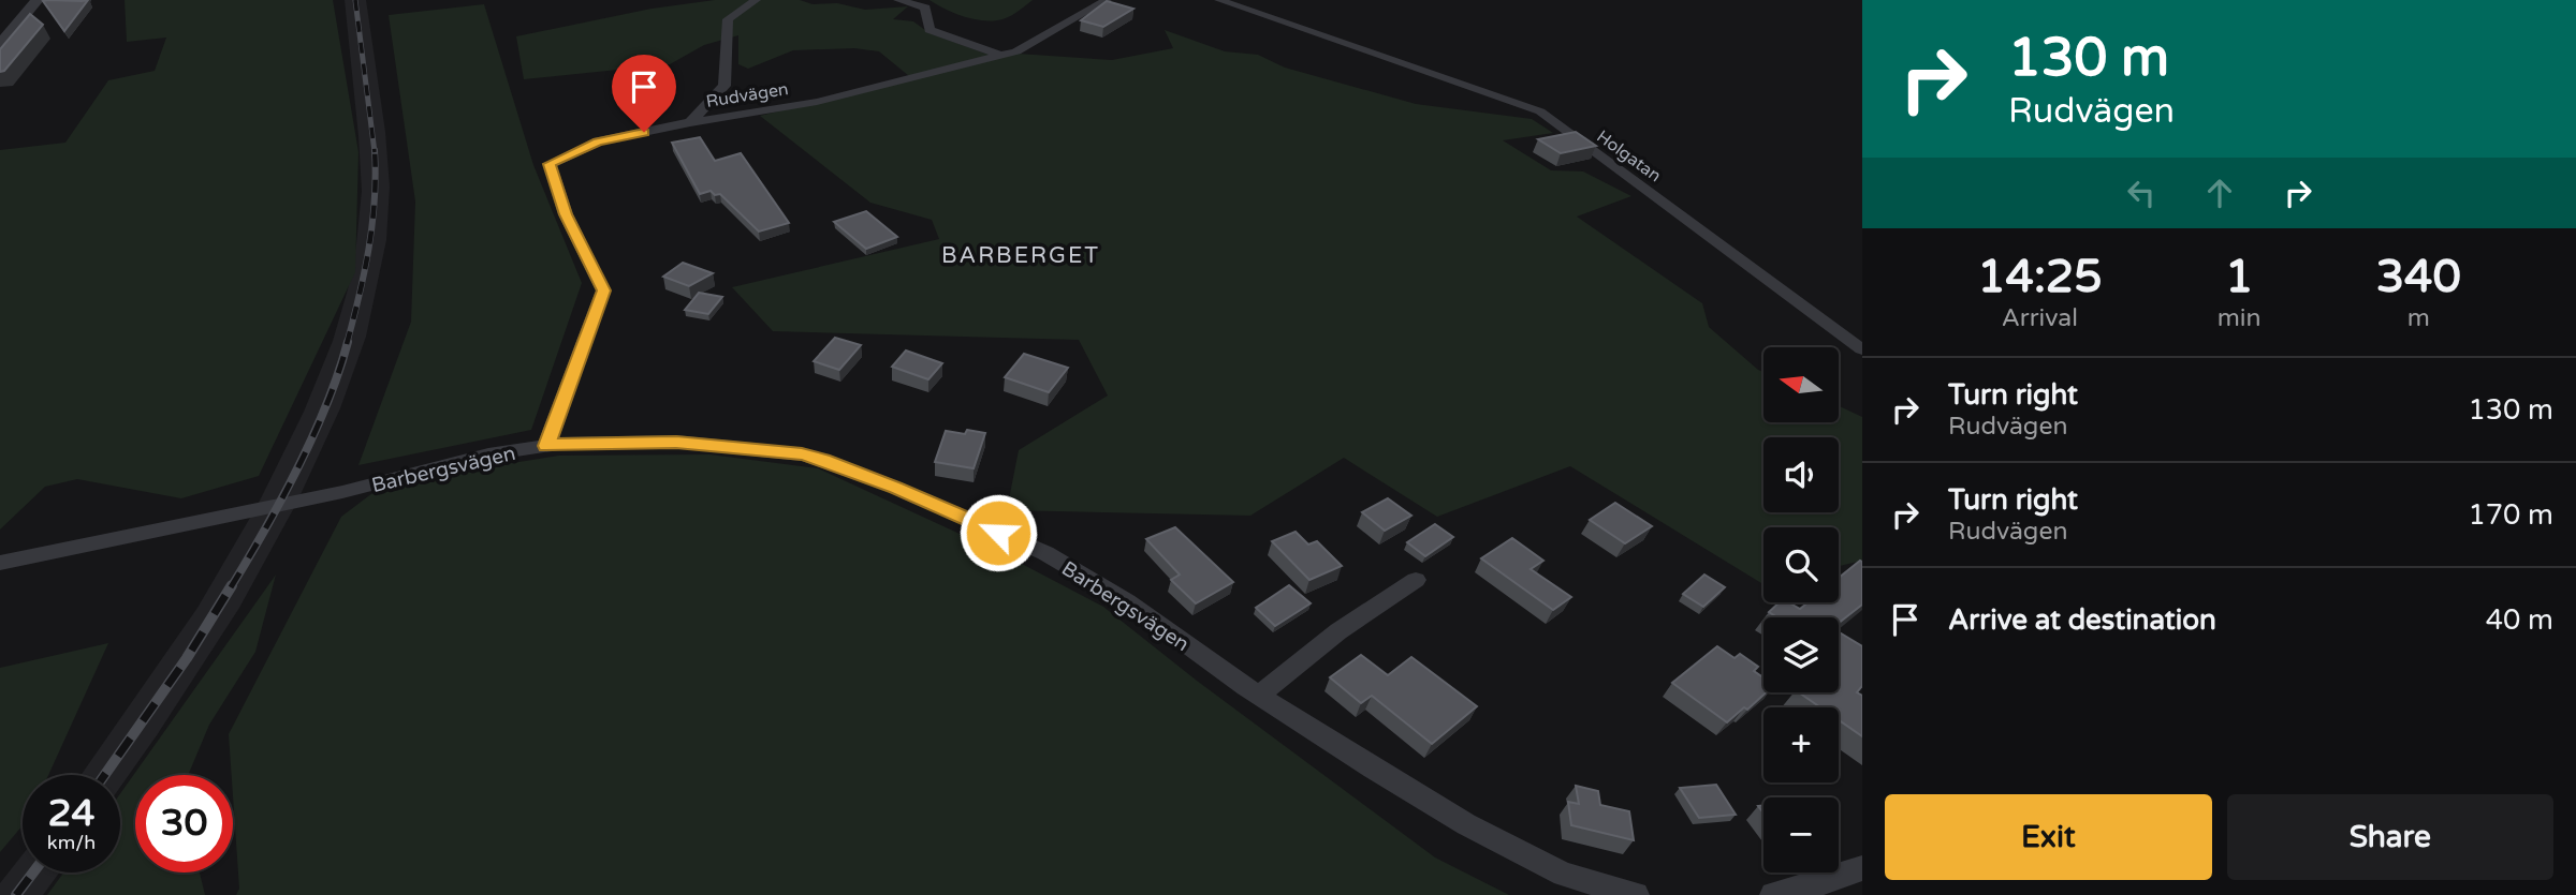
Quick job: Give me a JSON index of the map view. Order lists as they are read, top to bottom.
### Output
{
  "streets": {
    "street": ["Rudvägen", "Holgatan", "Barbergsvägen"]
  },
  "crossings": [
    ["Rudvägen", "Barbergsvägen"]
  ],
  "districts": ["BARBERGET"],
  "north": "left",
  "page": {
    "turn": ["130 m", "Rudvägen"],
    "eta": [
      "14:25",
      "Arrival",
      "1",
      "min",
      "340",
      "m"
    ],
    "map_buttons": ["+", "−"],
    "list": [
      {
        "name": "Turn right",
        "note": "Rudvägen",
        "value": "130 m"
      },
      {
        "name": "Turn right",
        "note": "Rudvägen",
        "value": "170 m"
      },
      {
        "name": "Arrive at destination",
        "value": "40 m"
      }
    ],
    "speed": "24 km/h",
    "limit": "30",
    "buttons": ["Exit", "Share"]
  }
}
